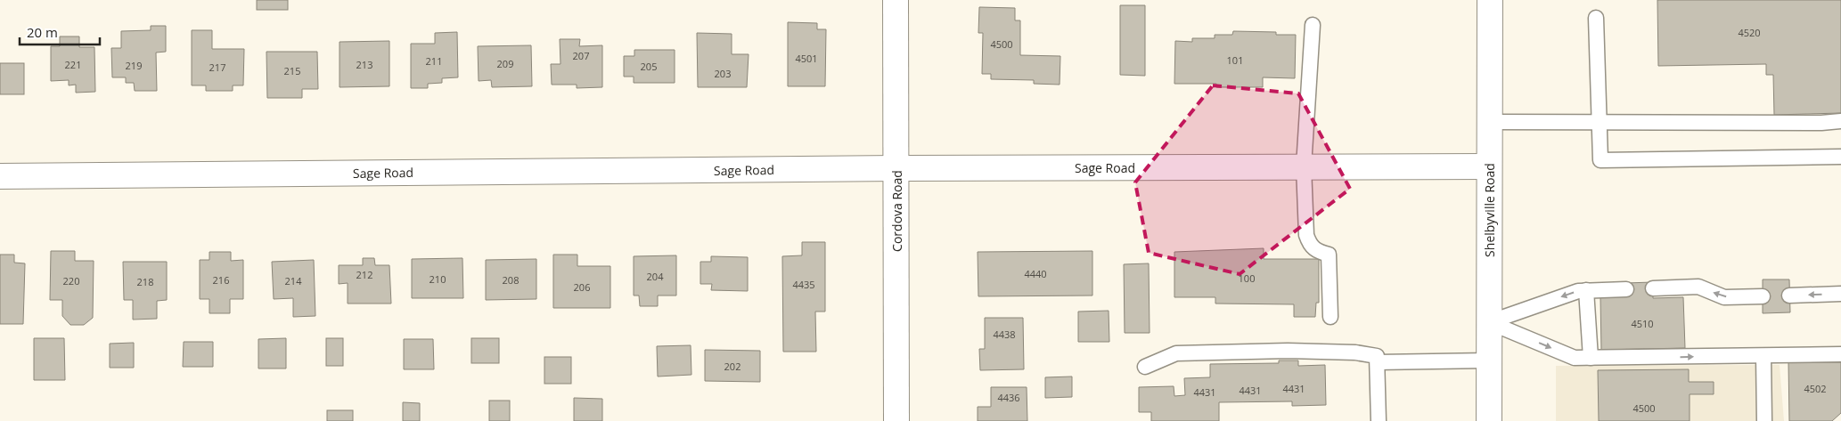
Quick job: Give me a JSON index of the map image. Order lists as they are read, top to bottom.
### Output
{
  "streets": {
    "street": ["Sage Road", "Shelbyville Road", "Cordova Road"]
  },
  "crossings": [
    ["Sage Road", "Shelbyville Road"],
    ["Sage Road", "Cordova Road"]
  ],
  "house_numbers": [
    "4520",
    "4500",
    "207",
    "4501",
    "101",
    "211",
    "209",
    "221",
    "213",
    "219",
    "205",
    "217",
    "215",
    "203",
    "4440",
    "212",
    "204",
    "100",
    "210",
    "216",
    "208",
    "220",
    "214",
    "218",
    "4435",
    "206",
    "4510",
    "4438",
    "202",
    "4431",
    "4502",
    "4431",
    "4431",
    "4436",
    "4500"
  ],
  "scale_bar": "20 m"
}
